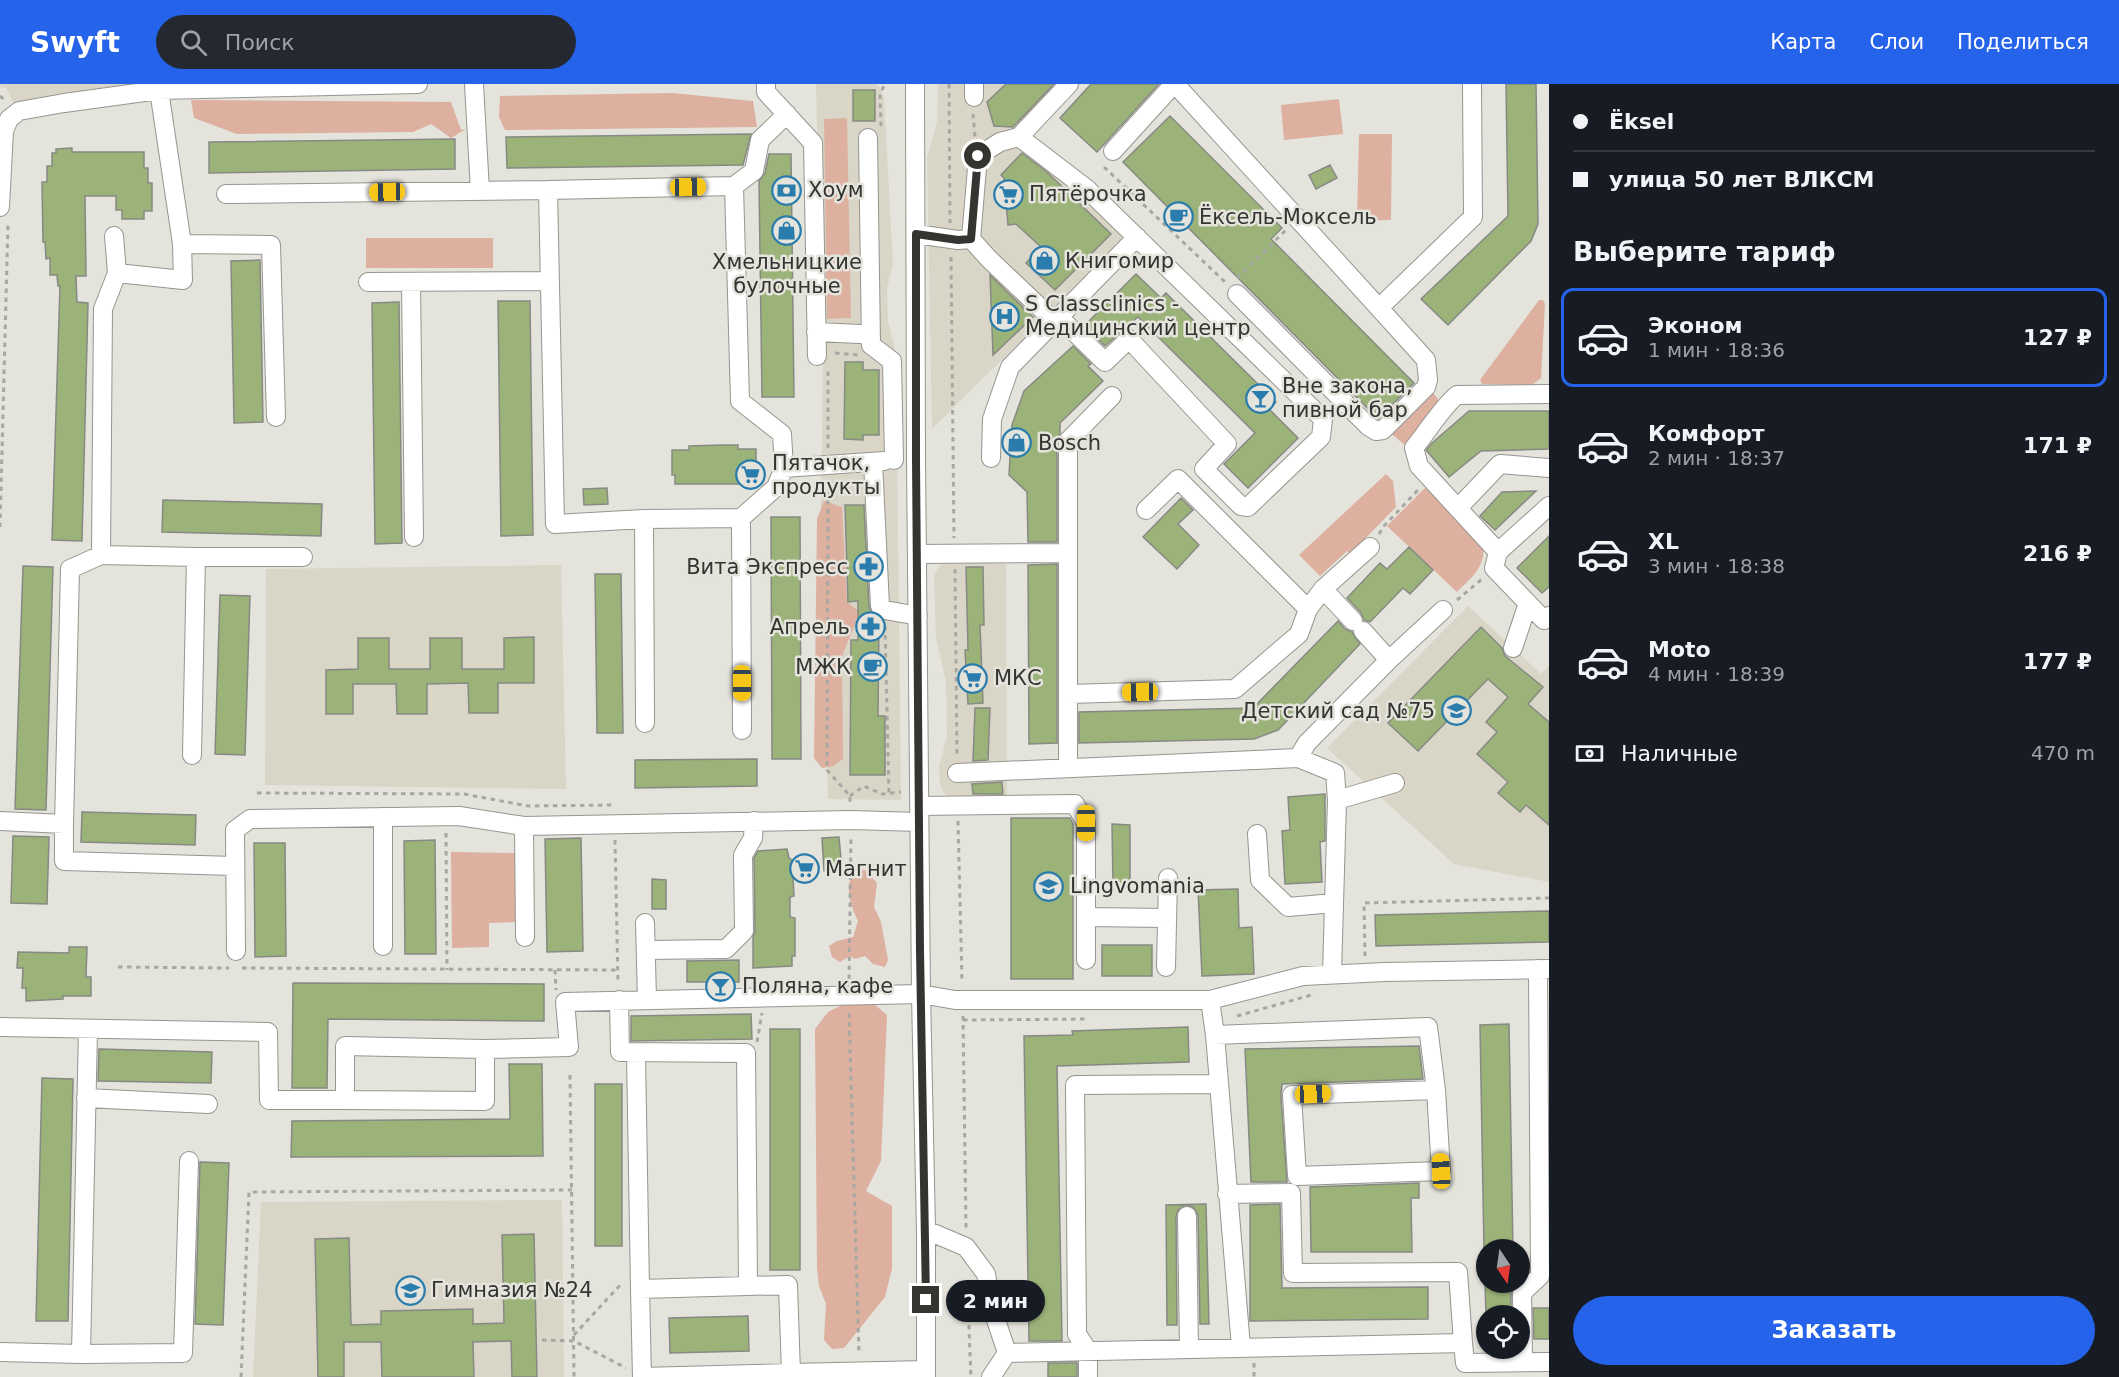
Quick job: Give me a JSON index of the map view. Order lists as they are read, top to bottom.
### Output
{
  "places": {
    "bank": ["Хоум"],
    "supermarket": [
      "Пятёрочка",
      "Пятачок, продукты",
      "МКС",
      "Магнит"
    ],
    "cafe": ["Ёксель-Моксель", "МЖК"],
    "shop": ["Хмельницкие булочные", "Книгомир", "Bosch"],
    "hospital": ["S Classclinics - Медицинский центр"],
    "bar": ["Вне закона, пивной бар", "Поляна, кафе"],
    "pharmacy": ["Вита Экспресс", "Апрель"],
    "school or university": ["Детский сад №75", "Lingvomania", "Гимназия №24"]
  },
  "north": "bottom",
  "page": {
    "header": "Swyft",
    "search": "Поиск",
    "nav": ["Карта", "Слои", "Поделиться"],
    "banner": ["Ёksel", "улица 50 лет ВЛКСМ"],
    "heading": "Выберите тариф",
    "list": [
      {
        "name": "Эконом",
        "note": "1 мин · 18:36",
        "value": "127 ₽"
      },
      {
        "name": "Комфорт",
        "note": "2 мин · 18:37",
        "value": "171 ₽"
      },
      {
        "name": "XL",
        "note": "3 мин · 18:38",
        "value": "216 ₽"
      },
      {
        "name": "Moto",
        "note": "4 мин · 18:39",
        "value": "177 ₽"
      }
    ],
    "pay": ["Наличные", "470 m"],
    "bubble": "2 мин",
    "buttons": "Заказать"
  }
}
